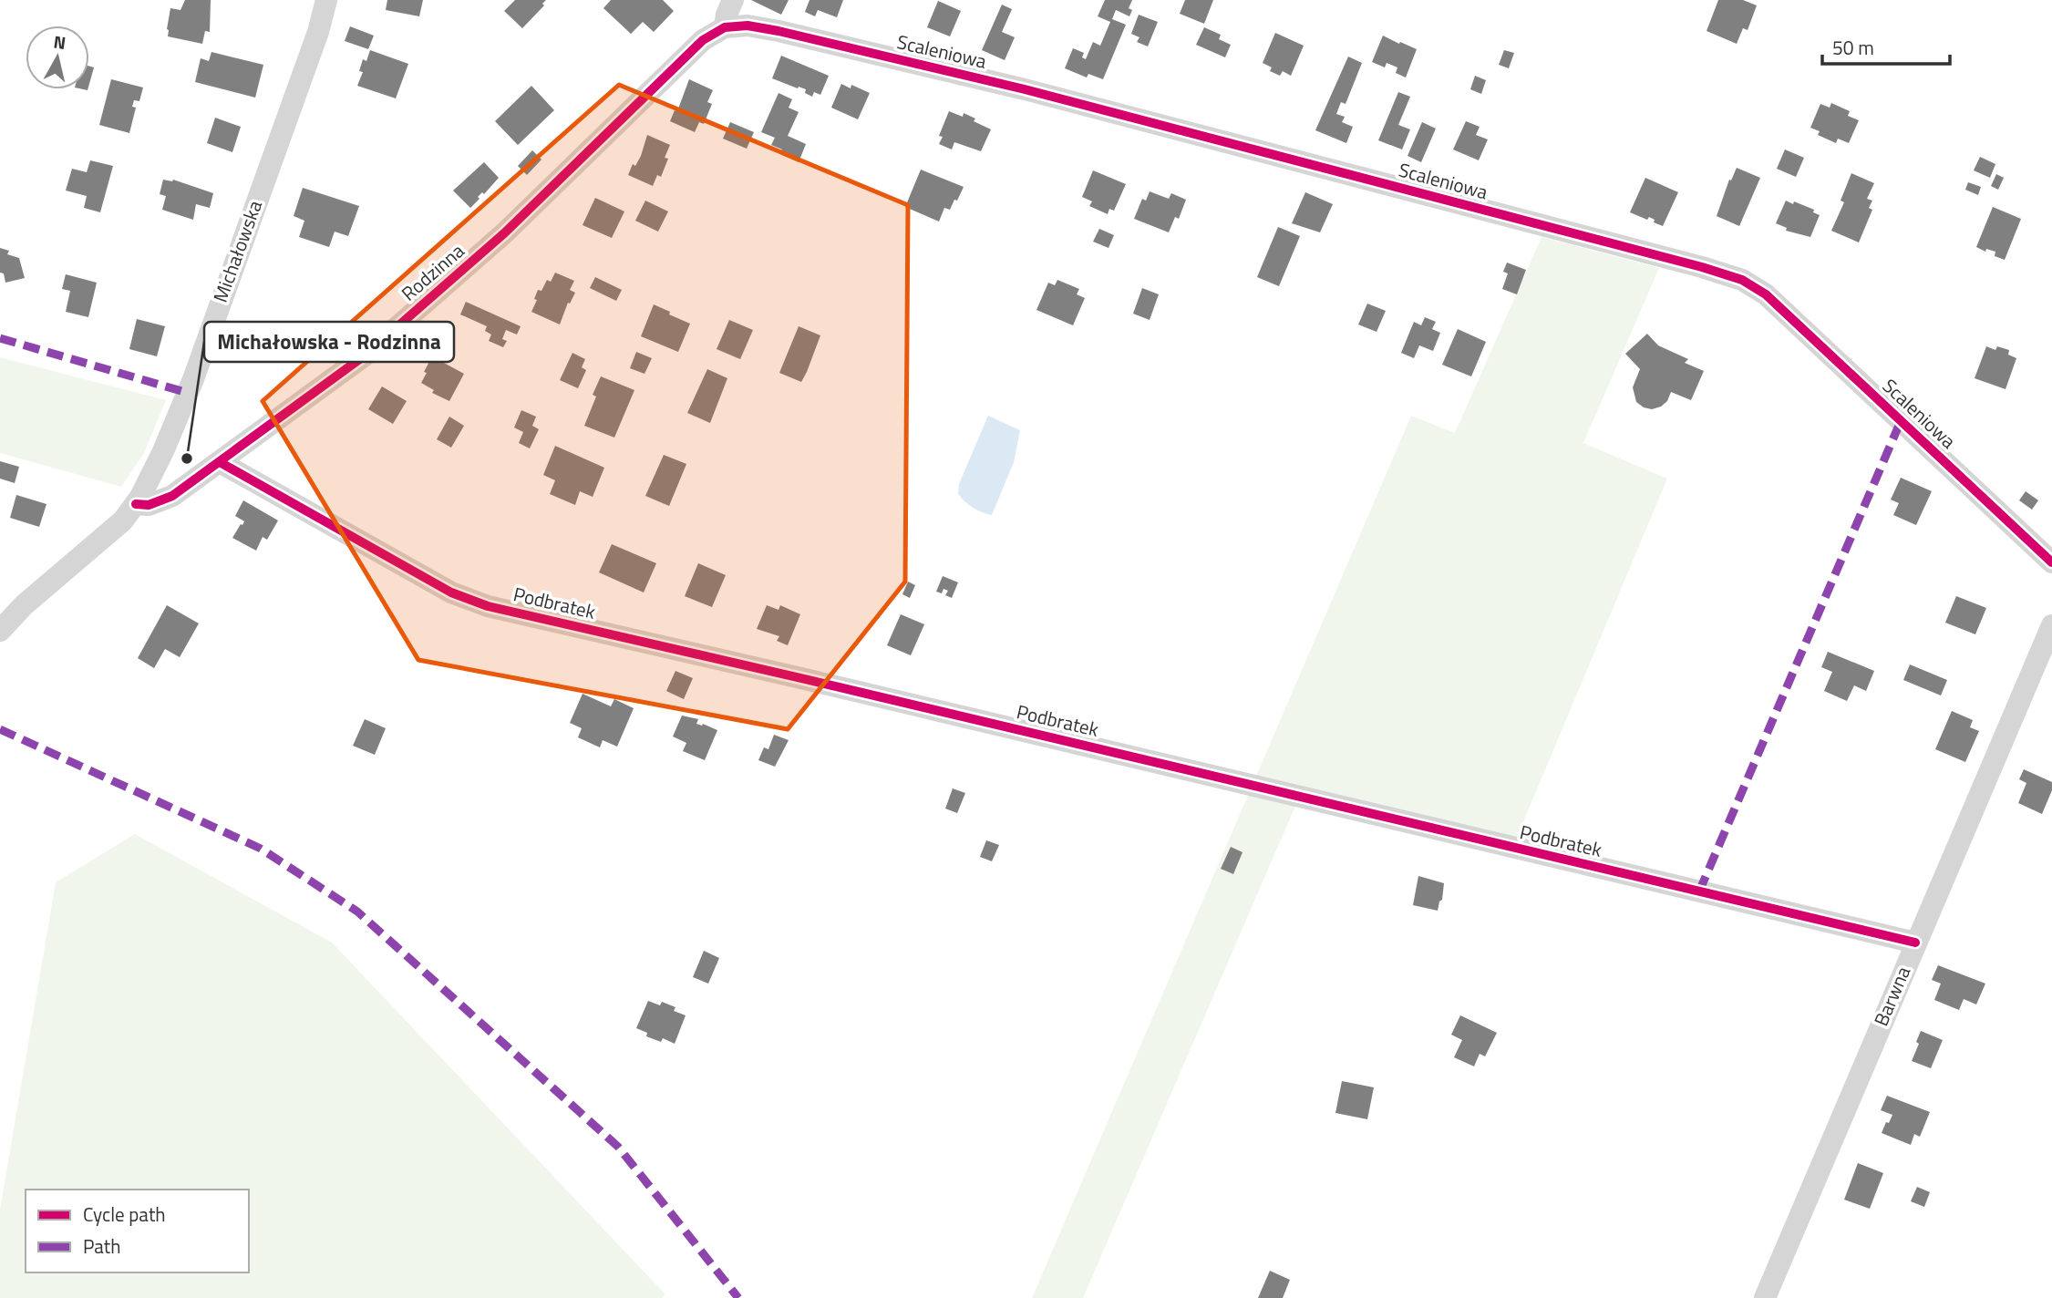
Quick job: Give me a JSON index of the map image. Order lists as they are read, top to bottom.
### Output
{
  "streets": {
    "street": [
      "Scaleniowa",
      "Michałowska",
      "Rodzinna",
      "Podbratek",
      "Barwna"
    ]
  },
  "crossings": [
    ["Scaleniowa", "Rodzinna"],
    ["Michałowska", "Rodzinna"],
    ["Rodzinna", "Podbratek"],
    ["Podbratek", "Barwna"]
  ],
  "places": ["Michałowska - Rodzinna"],
  "legend": ["Cycle path", "Path"],
  "scale_bar": "50 m",
  "north": "top"
}
